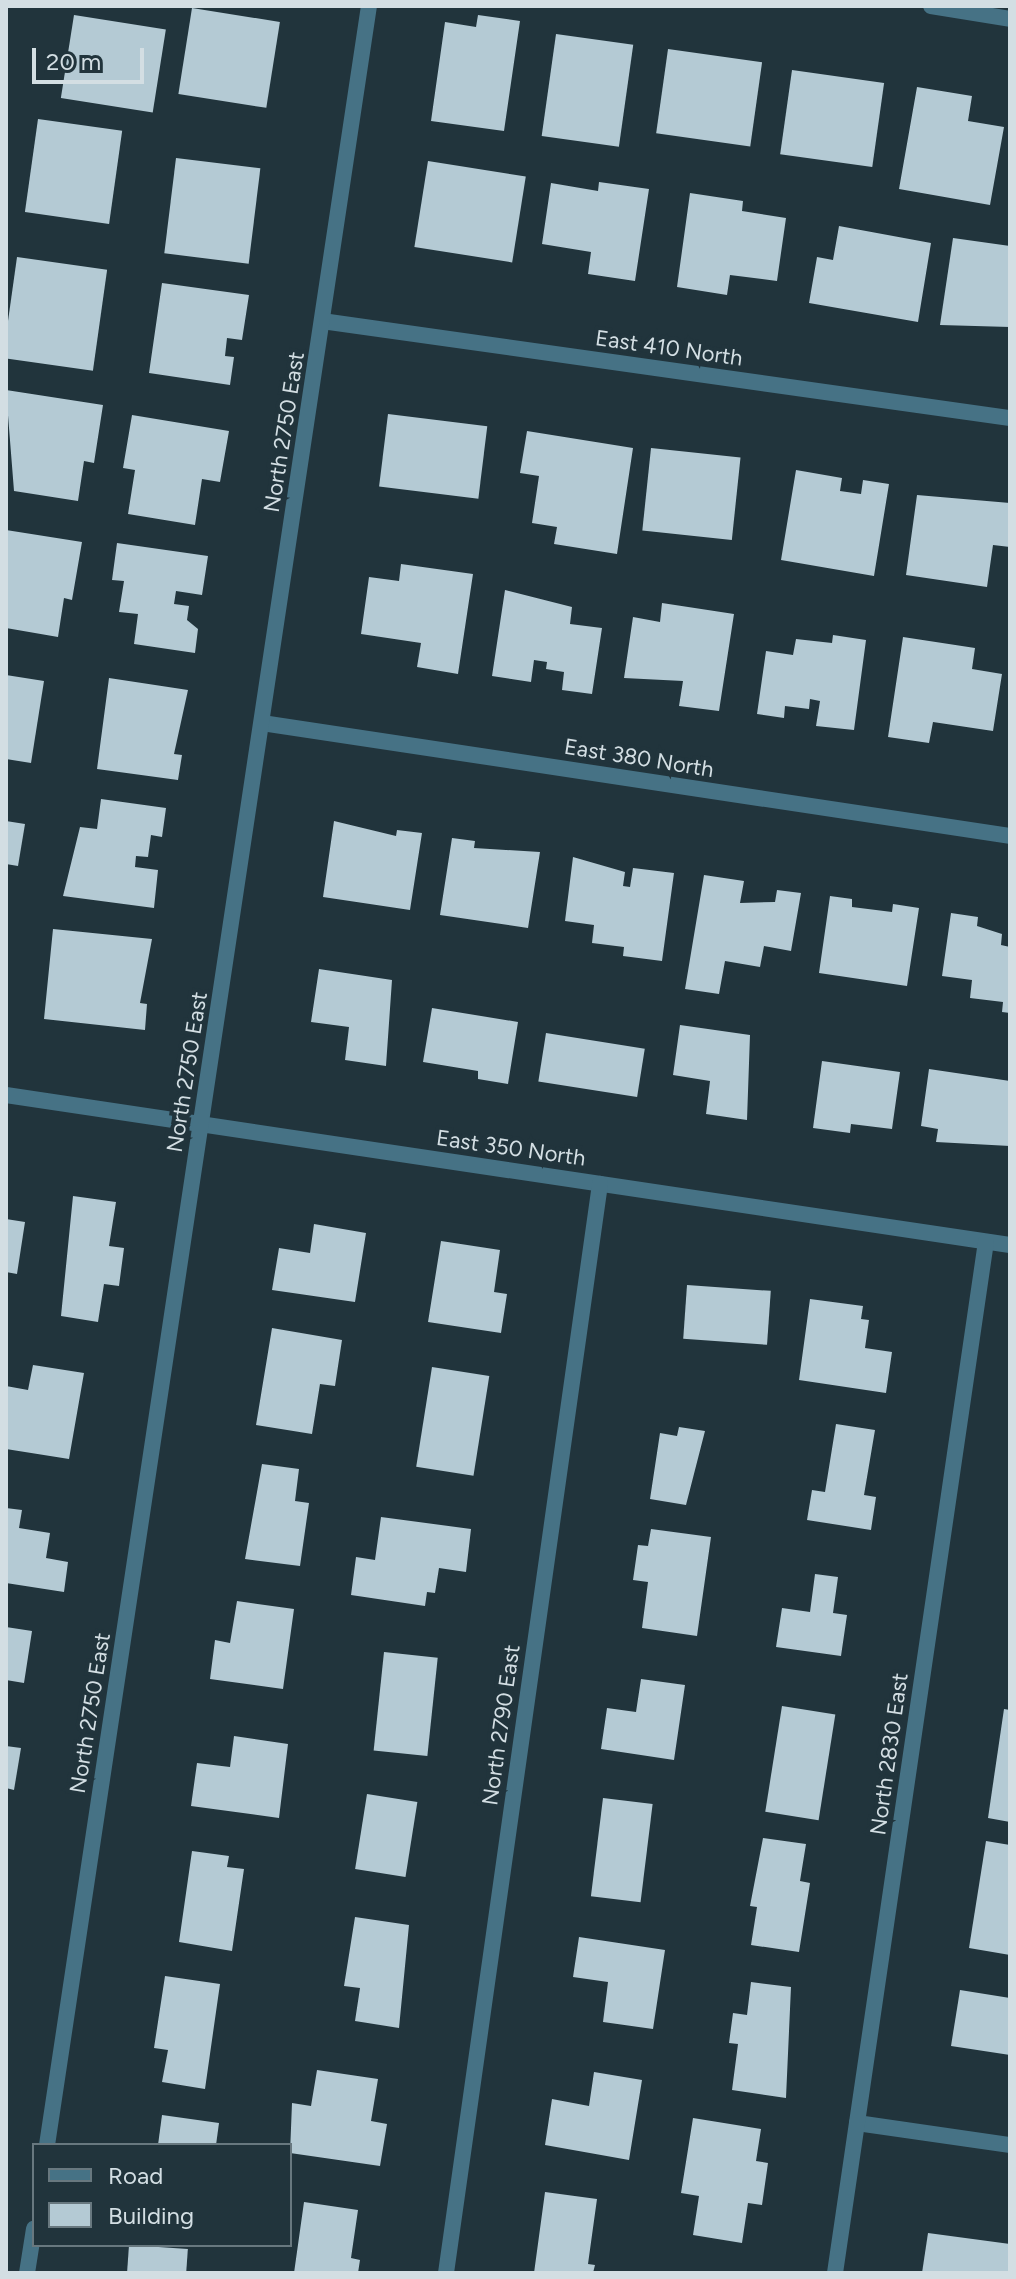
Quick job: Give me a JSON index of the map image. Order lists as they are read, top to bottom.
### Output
{
  "streets": {
    "street": [
      "East 410 North",
      "North 2750 East",
      "East 380 North",
      "East 350 North",
      "North 2790 East",
      "North 2830 East"
    ]
  },
  "crossings": [
    ["East 410 North", "North 2750 East"],
    ["North 2750 East", "East 380 North"],
    ["North 2750 East", "East 350 North"],
    ["East 350 North", "North 2790 East"],
    ["East 350 North", "North 2830 East"]
  ],
  "legend": ["Road", "Building"],
  "scale_bar": "20 m"
}
